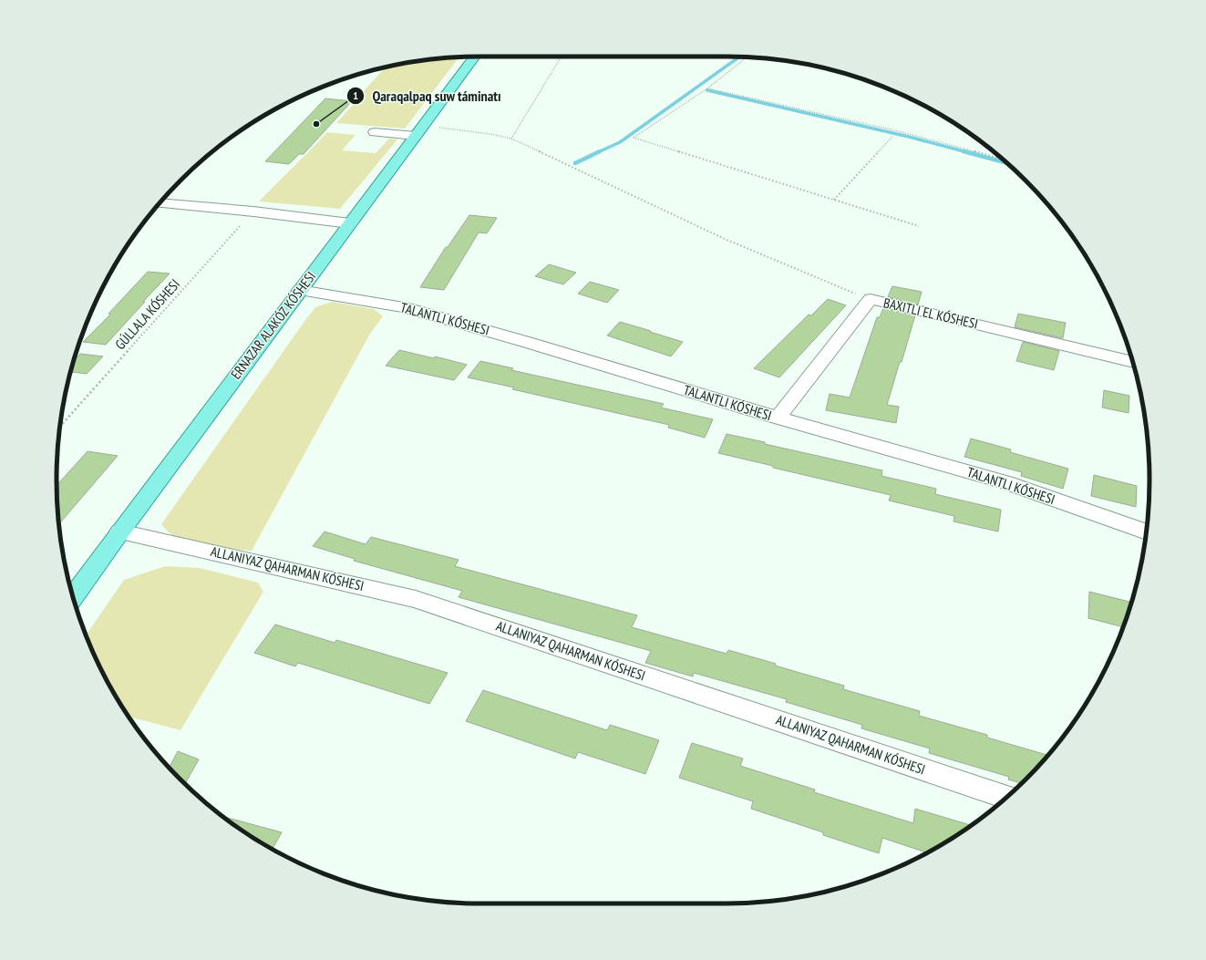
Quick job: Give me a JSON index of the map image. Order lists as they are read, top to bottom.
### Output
{
  "streets": {
    "main road": ["ERNAZAR ALAKÓZ KÓSHESI"],
    "street": ["ALLANIYAZ QAHARMAN KÓSHESI"],
    "path": ["GÚLLALA KÓSHESI"]
  },
  "crossings": [
    ["ERNAZAR ALAKÓZ KÓSHESI", "ALLANIYAZ QAHARMAN KÓSHESI"]
  ],
  "places": ["Qaraqalpaq suw táminatı"]
}
